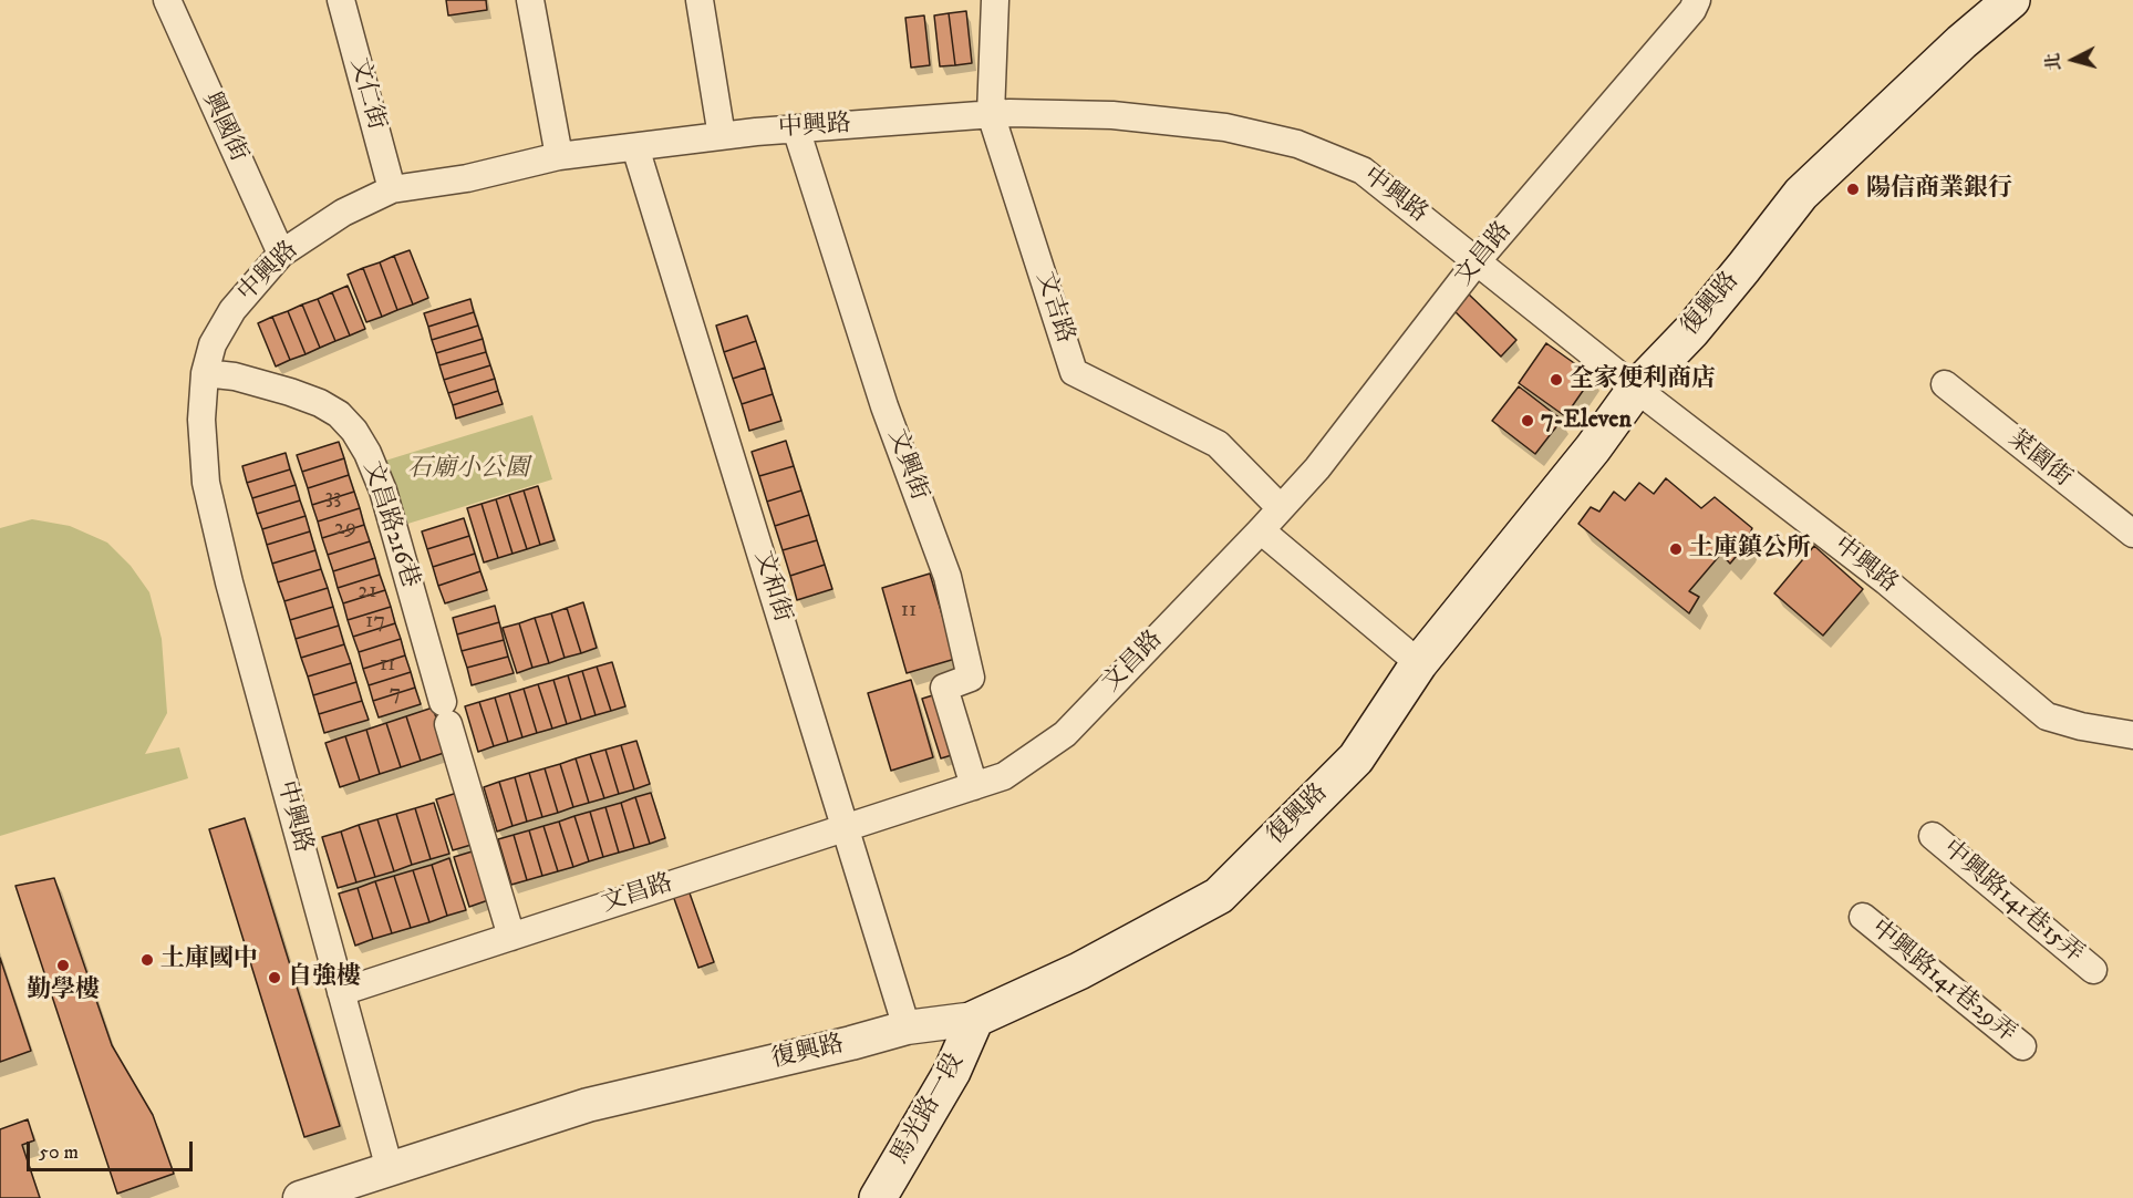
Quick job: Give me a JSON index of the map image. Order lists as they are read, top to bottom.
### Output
{
  "streets": {
    "main road": ["復興路", "馬光路一段"],
    "street": [
      "文仁街",
      "興國街",
      "中興路",
      "文昌路",
      "文吉路",
      "菜園街",
      "文興街",
      "文昌路216巷",
      "文和街",
      "中興路141巷15弄",
      "中興路141巷29弄"
    ]
  },
  "crossings": [
    ["文仁街", "中興路"],
    ["興國街", "中興路"],
    ["中興路", "文昌路"],
    ["中興路", "復興路"],
    ["中興路", "文吉路"],
    ["中興路", "文興街"],
    ["中興路", "文昌路216巷"],
    ["中興路", "文和街"],
    ["文昌路", "文吉路"],
    ["文昌路", "文興街"],
    ["文昌路", "文昌路216巷"],
    ["文昌路", "文和街"],
    ["復興路", "文和街"],
    ["復興路", "馬光路一段"]
  ],
  "parks": ["石廟小公園"],
  "places": [
    "陽信商業銀行",
    "全家便利商店",
    "7-Eleven",
    "土庫鎮公所",
    "土庫國中",
    "勤學樓",
    "自強樓"
  ],
  "house_numbers": [
    "33",
    "29",
    "21",
    "11",
    "17",
    "11",
    "7"
  ],
  "scale_bar": "50 m",
  "north": "left"
}
